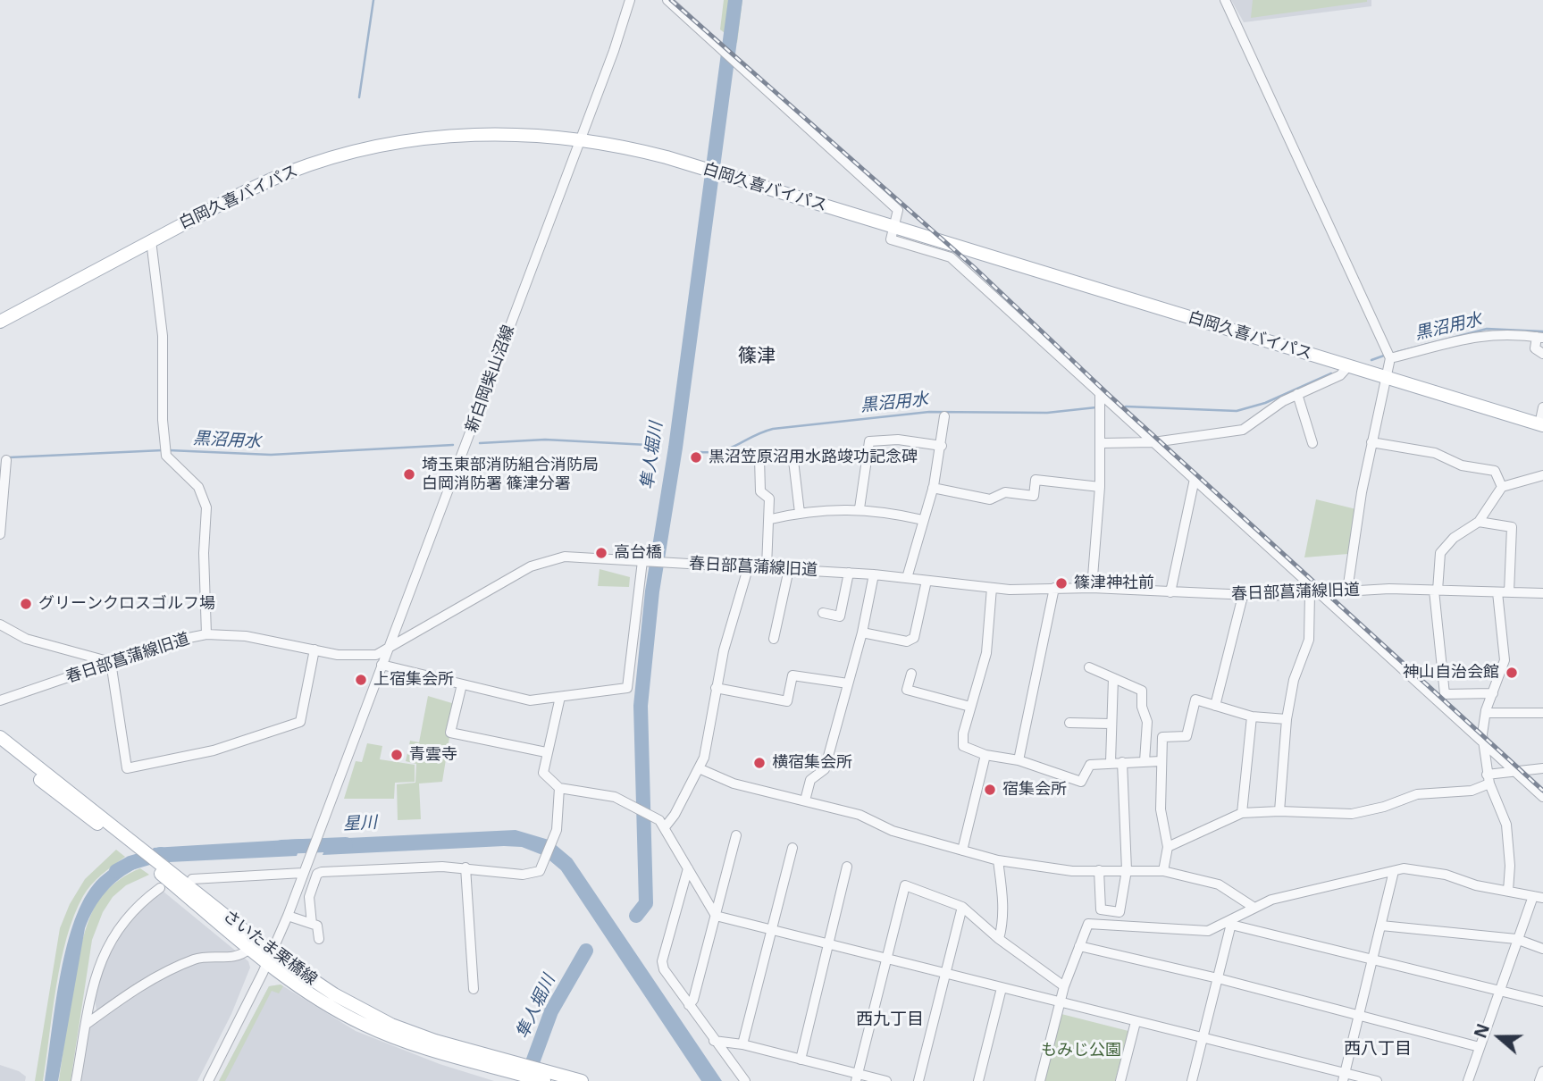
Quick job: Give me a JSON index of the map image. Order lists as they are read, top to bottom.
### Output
{
  "streets": {
    "main road": ["白岡久喜バイパス", "さいたま栗橋線"],
    "street": ["新白岡柴山沼線", "春日部菖蒲線旧道"]
  },
  "crossings": [
    ["白岡久喜バイパス", "新白岡柴山沼線"],
    ["新白岡柴山沼線", "春日部菖蒲線旧道"]
  ],
  "districts": ["篠津", "西九丁目", "西八丁目"],
  "water": ["黒沼用水", "隼人堀川", "星川"],
  "parks": ["もみじ公園"],
  "places": [
    "黒沼笠原沼用水路竣功記念碑",
    "埼玉東部消防組合消防局 白岡消防署 篠津分署",
    "高台橋",
    "篠津神社前",
    "グリーンクロスゴルフ場",
    "神山自治会館",
    "上宿集会所",
    "青雲寺",
    "横宿集会所",
    "宿集会所"
  ],
  "north": "left"
}
